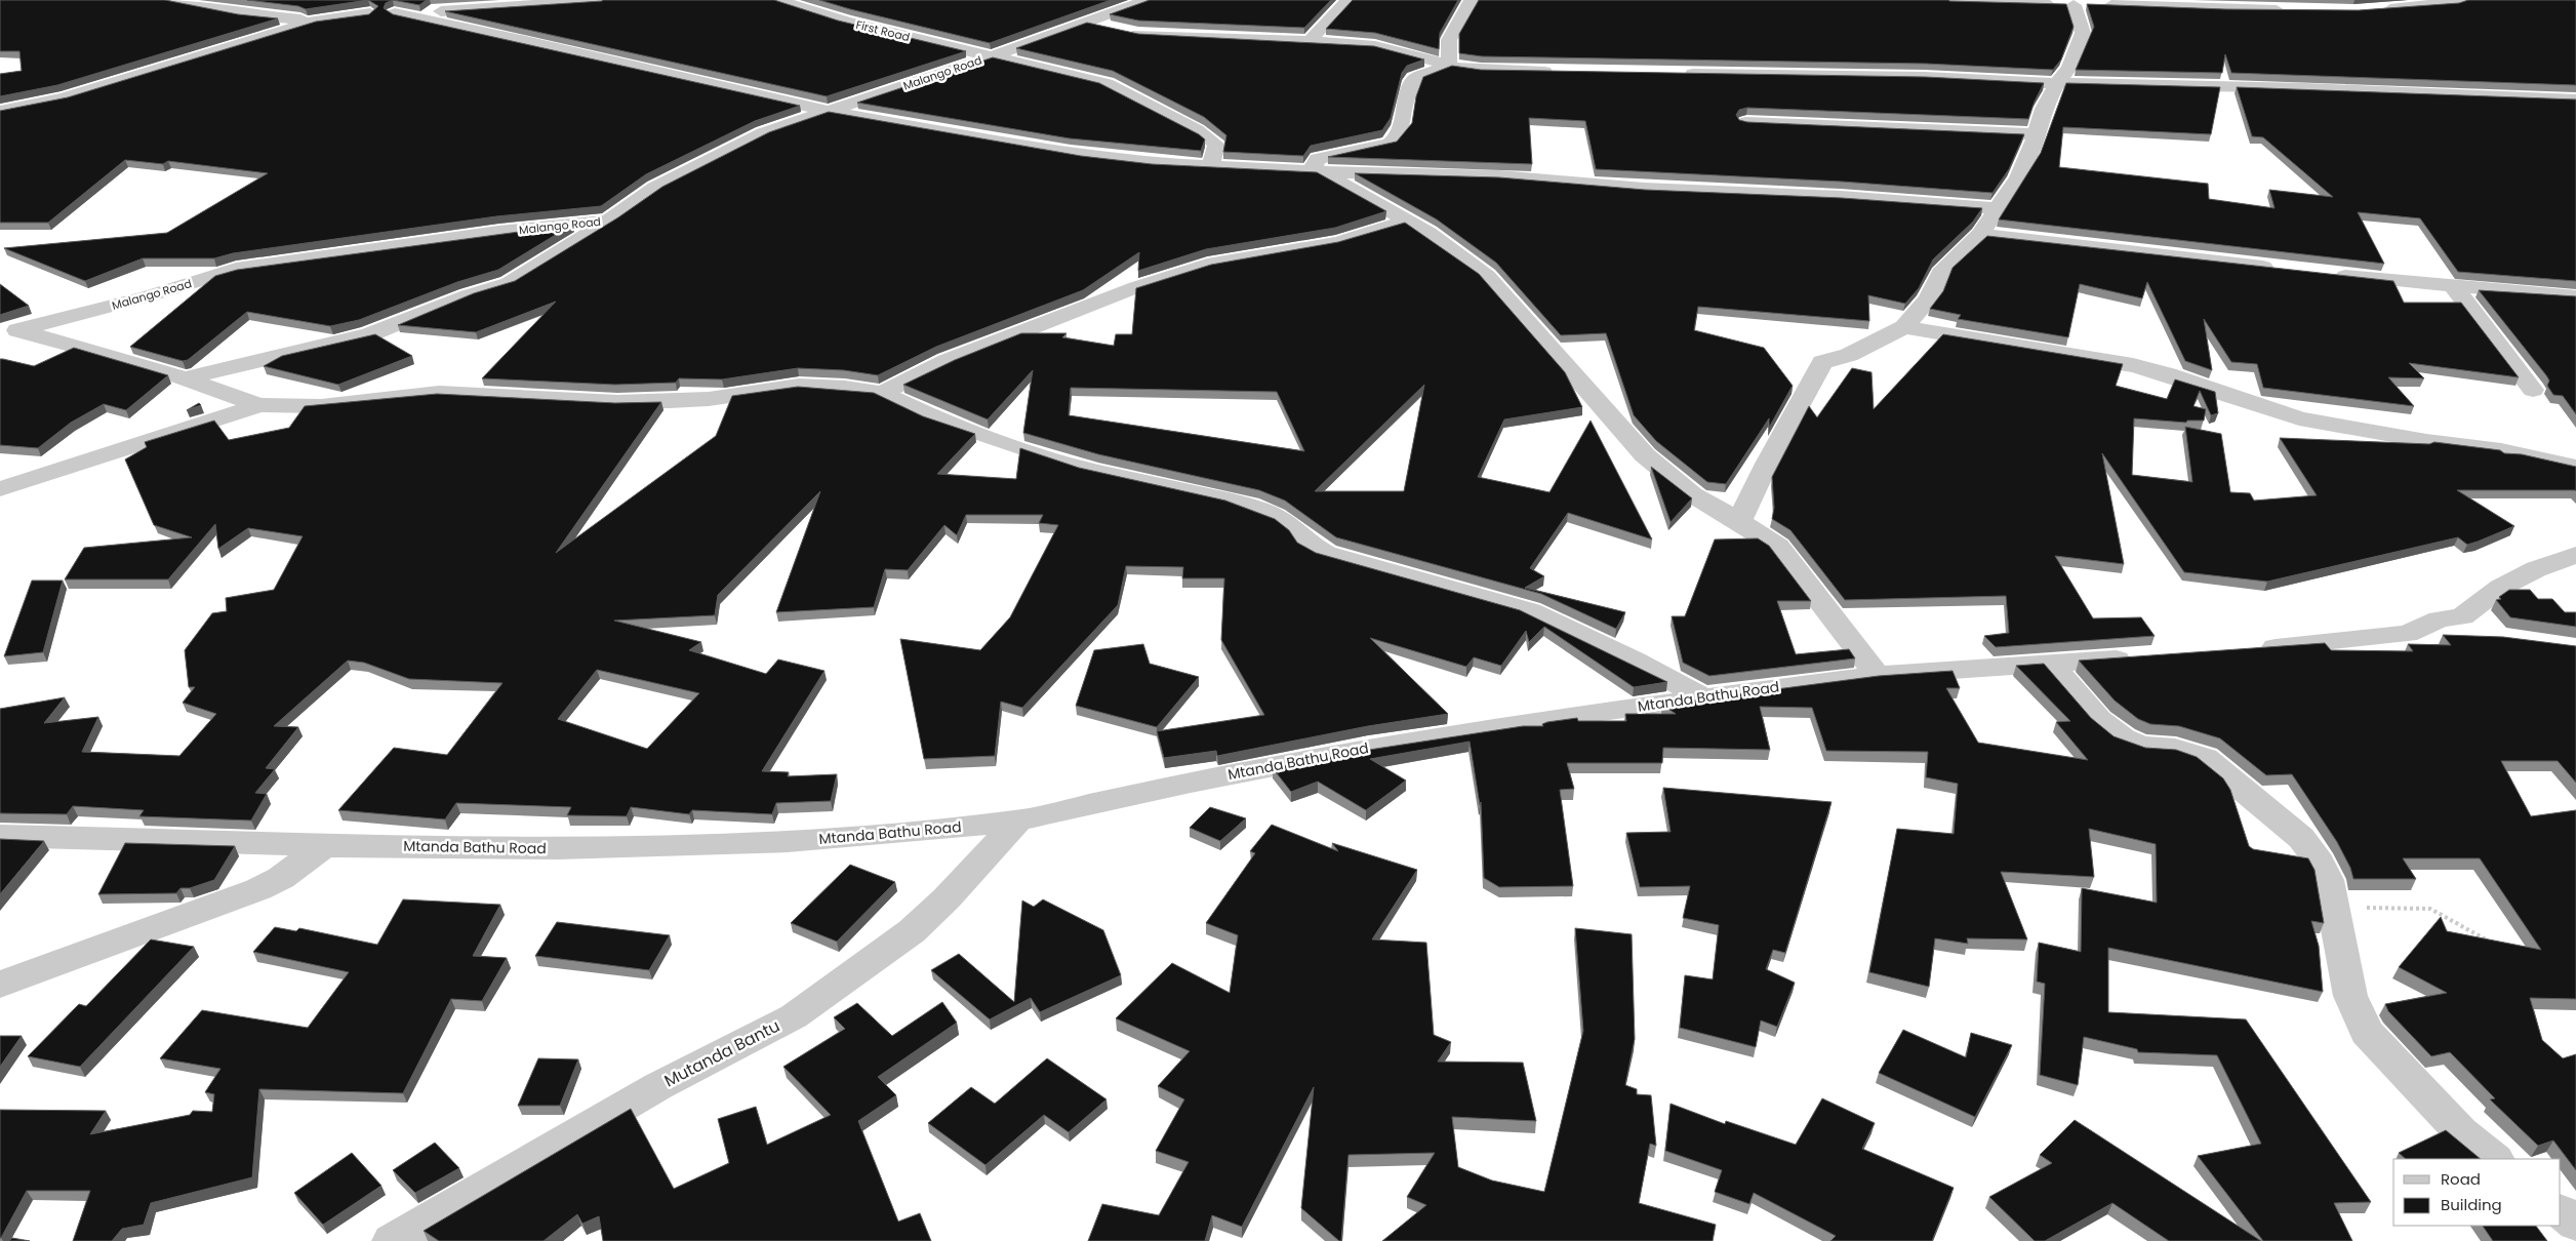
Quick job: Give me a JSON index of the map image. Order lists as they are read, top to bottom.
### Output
{
  "streets": {
    "street": [
      "First Road",
      "Malango Road",
      "Mtanda Bathu Road",
      "Mutanda Bantu"
    ]
  },
  "crossings": [
    ["First Road", "Malango Road"],
    ["Mtanda Bathu Road", "Mutanda Bantu"]
  ],
  "legend": ["Road", "Building"]
}
